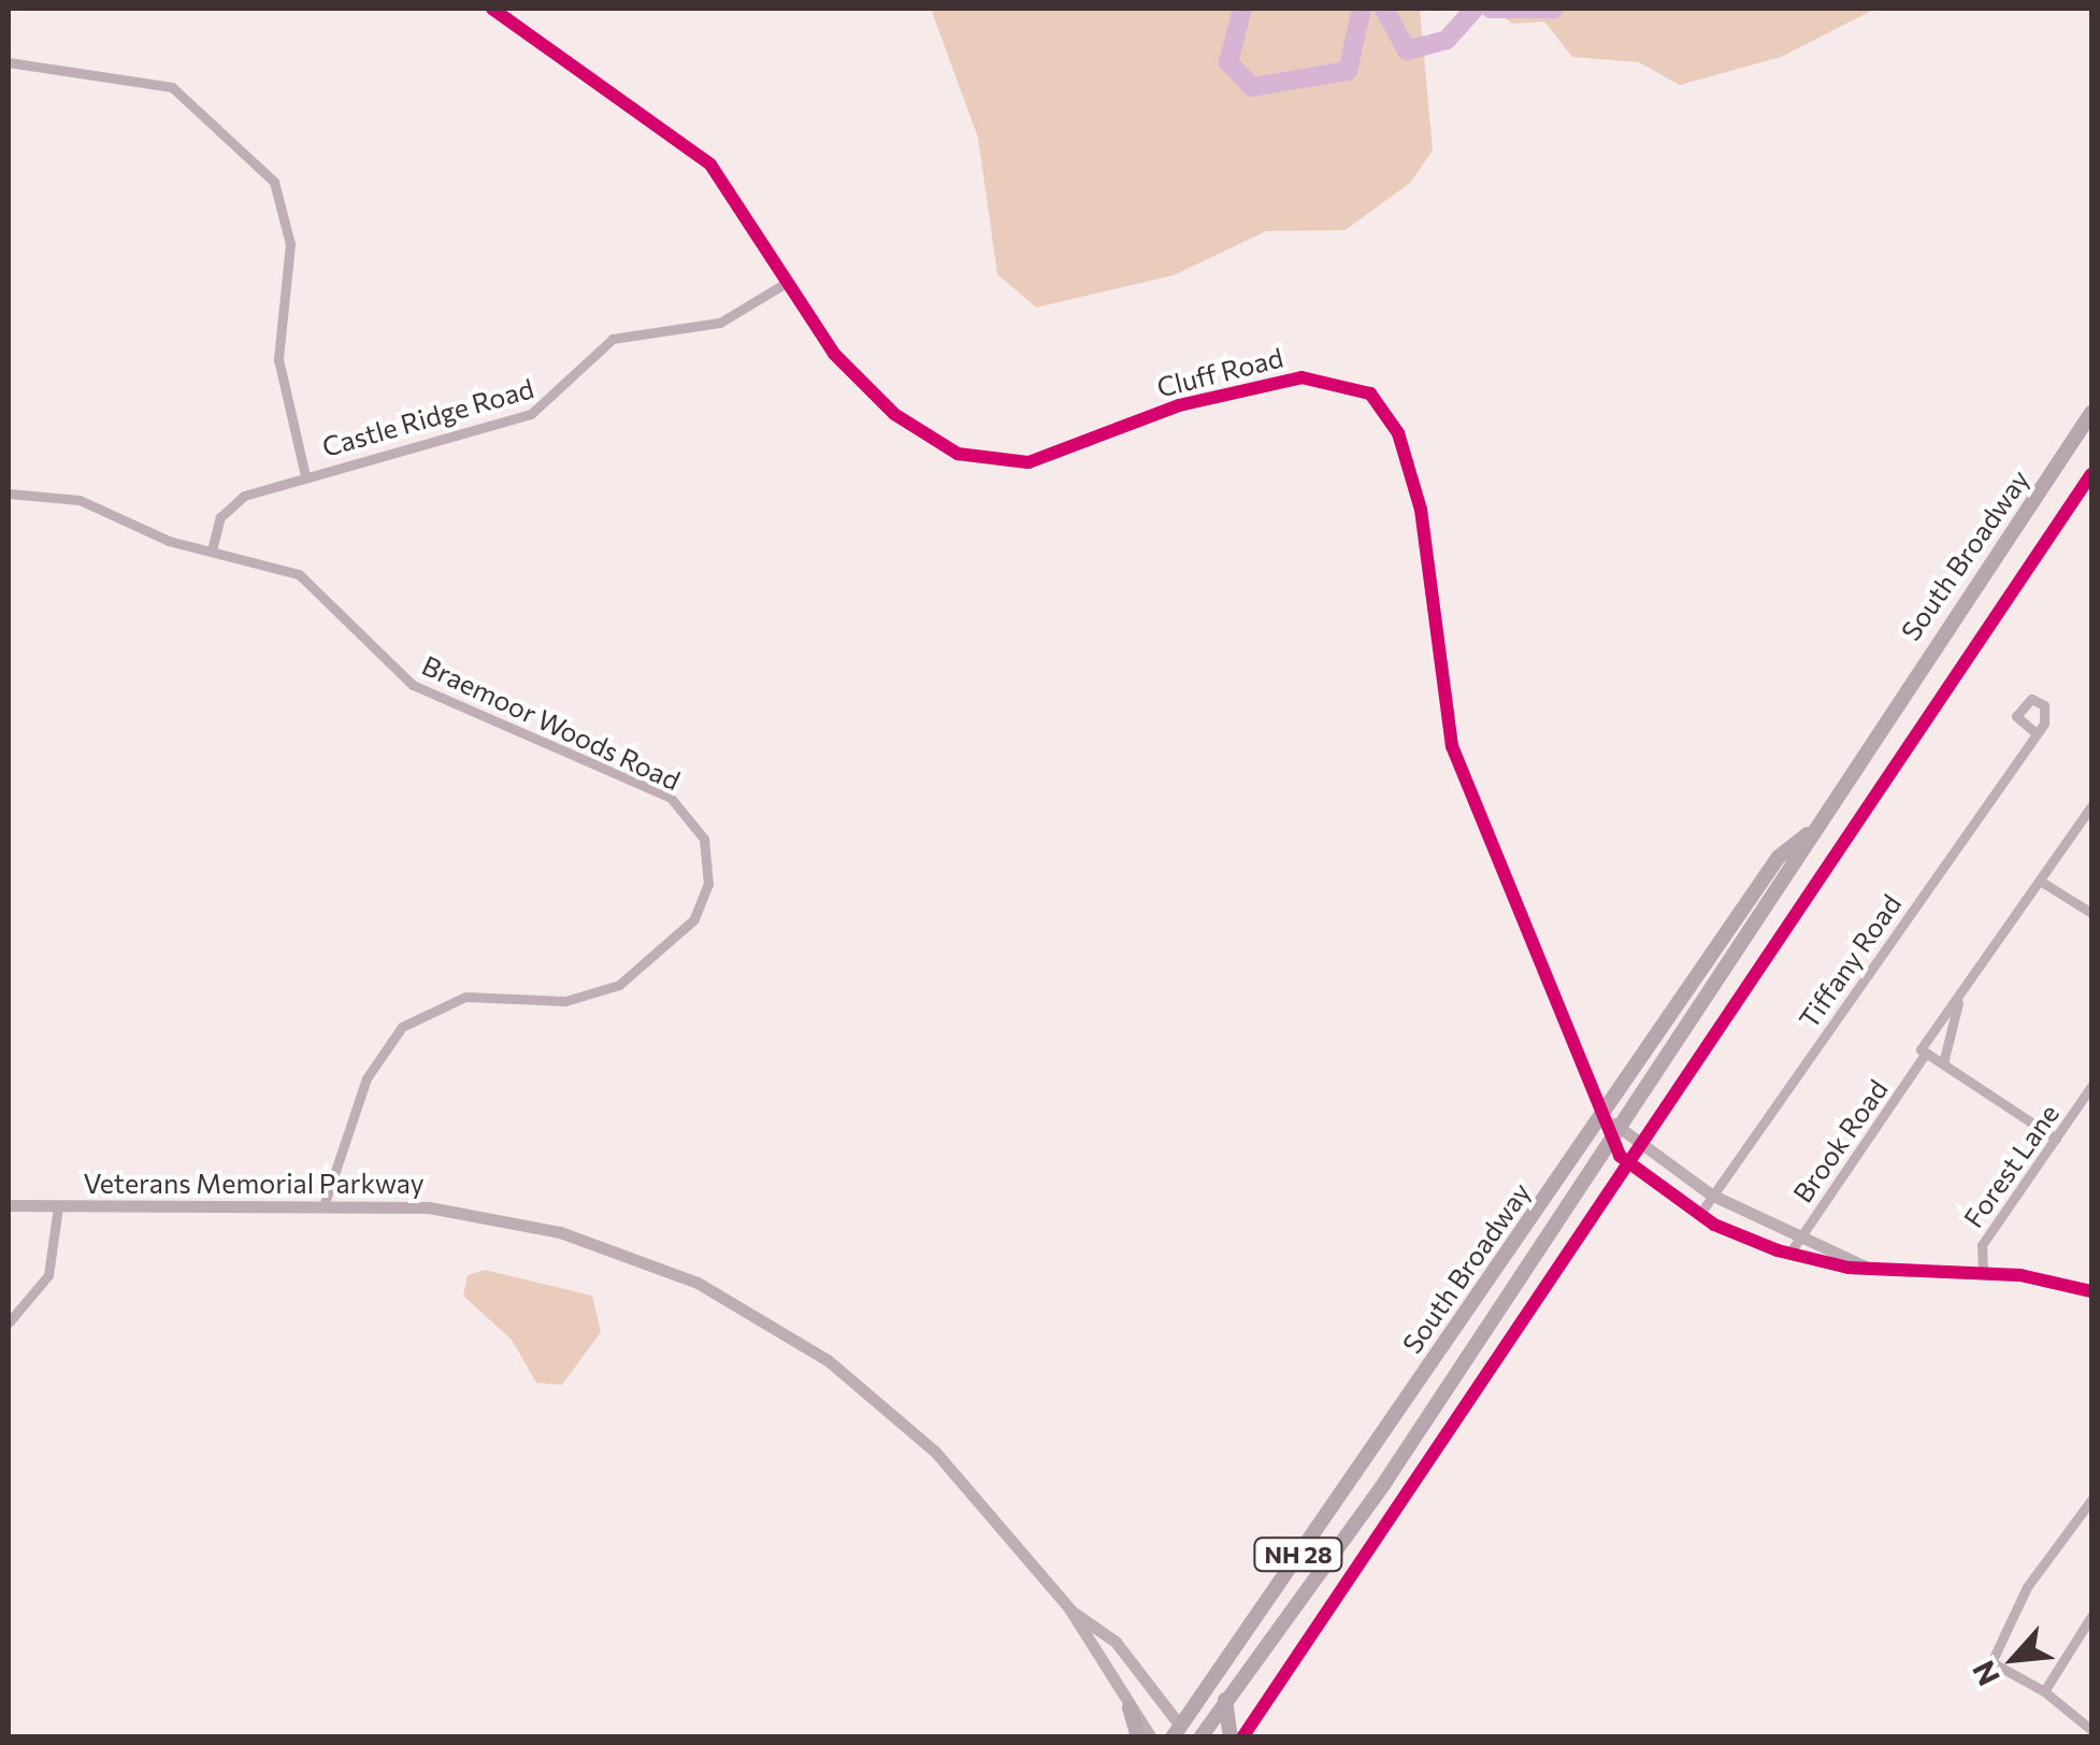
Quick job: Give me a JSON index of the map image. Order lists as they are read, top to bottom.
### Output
{
  "streets": {
    "main road": ["South Broadway", "NH 28"],
    "street": [
      "Cluff Road",
      "Castle Ridge Road",
      "Braemoor Woods Road",
      "Tiffany Road",
      "Brook Road",
      "Forest Lane",
      "Veterans Memorial Parkway"
    ]
  },
  "crossings": [
    ["Cluff Road", "Castle Ridge Road"],
    ["Cluff Road", "South Broadway"],
    ["Castle Ridge Road", "Braemoor Woods Road"],
    ["South Broadway", "Veterans Memorial Parkway"],
    ["Braemoor Woods Road", "Veterans Memorial Parkway"]
  ],
  "north": "bottom left"
}
